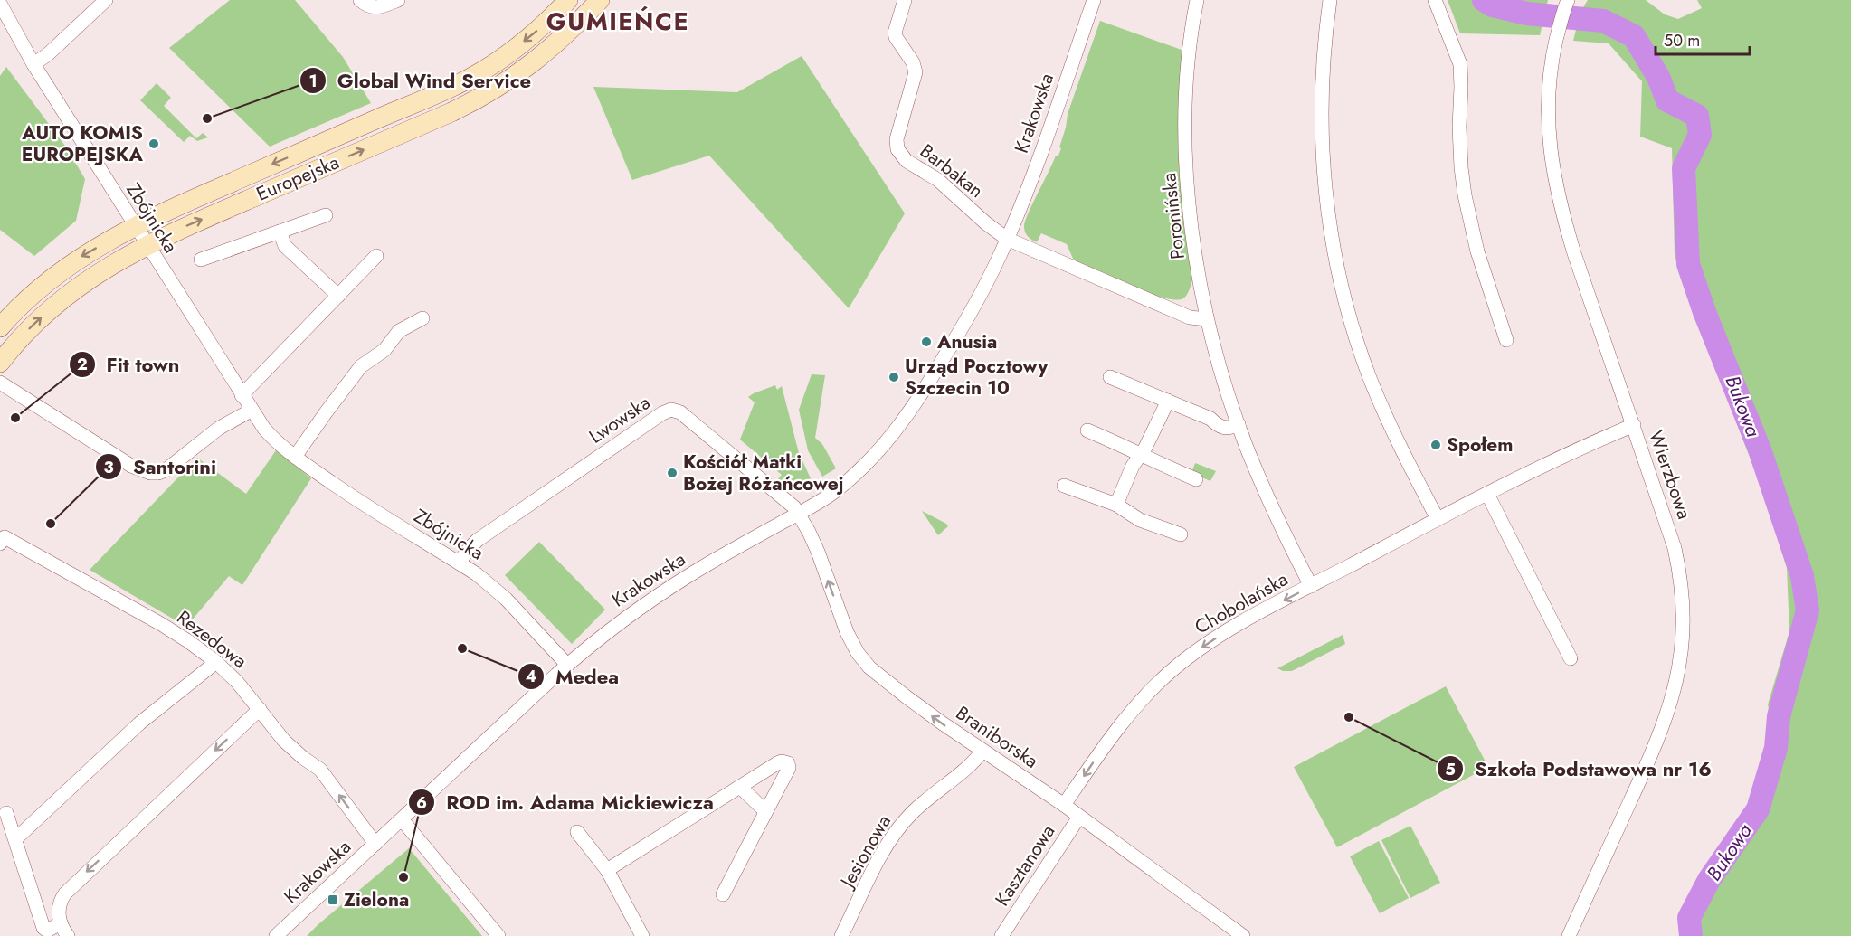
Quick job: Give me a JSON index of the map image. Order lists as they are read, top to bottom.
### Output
{
  "streets": {
    "main road": ["Europejska"],
    "street": [
      "Krakowska",
      "Barbakan",
      "Poronińska",
      "Zbójnicka",
      "Lwowska",
      "Wierzbowa",
      "Chobolańska",
      "Rezedowa",
      "Braniborska",
      "Jesionowa",
      "Kasztanowa"
    ]
  },
  "crossings": [
    ["Krakowska", "Barbakan"],
    ["Krakowska", "Zbójnicka"],
    ["Krakowska", "Lwowska"],
    ["Krakowska", "Rezedowa"],
    ["Krakowska", "Braniborska"],
    ["Europejska", "Zbójnicka"],
    ["Poronińska", "Chobolańska"],
    ["Zbójnicka", "Lwowska"],
    ["Lwowska", "Braniborska"],
    ["Wierzbowa", "Chobolańska"],
    ["Chobolańska", "Braniborska"],
    ["Braniborska", "Jesionowa"],
    ["Braniborska", "Kasztanowa"]
  ],
  "one_way": ["Chobolańska", "Rezedowa", "Braniborska"],
  "districts": ["GUMIEŃCE"],
  "water": ["Bukowa"],
  "places": {
    "other": [
      "Global Wind Service",
      "AUTO KOMIS EUROPEJSKA",
      "Anusia",
      "Urząd Pocztowy Szczecin 10",
      "Fit town",
      "Społem",
      "Kościół Matki Bożej Różańcowej",
      "Santorini",
      "Medea",
      "Szkoła Podstawowa nr 16",
      "ROD im. Adama Mickiewicza"
    ],
    "transit": ["Zielona"]
  },
  "scale_bar": "50 m"
}
